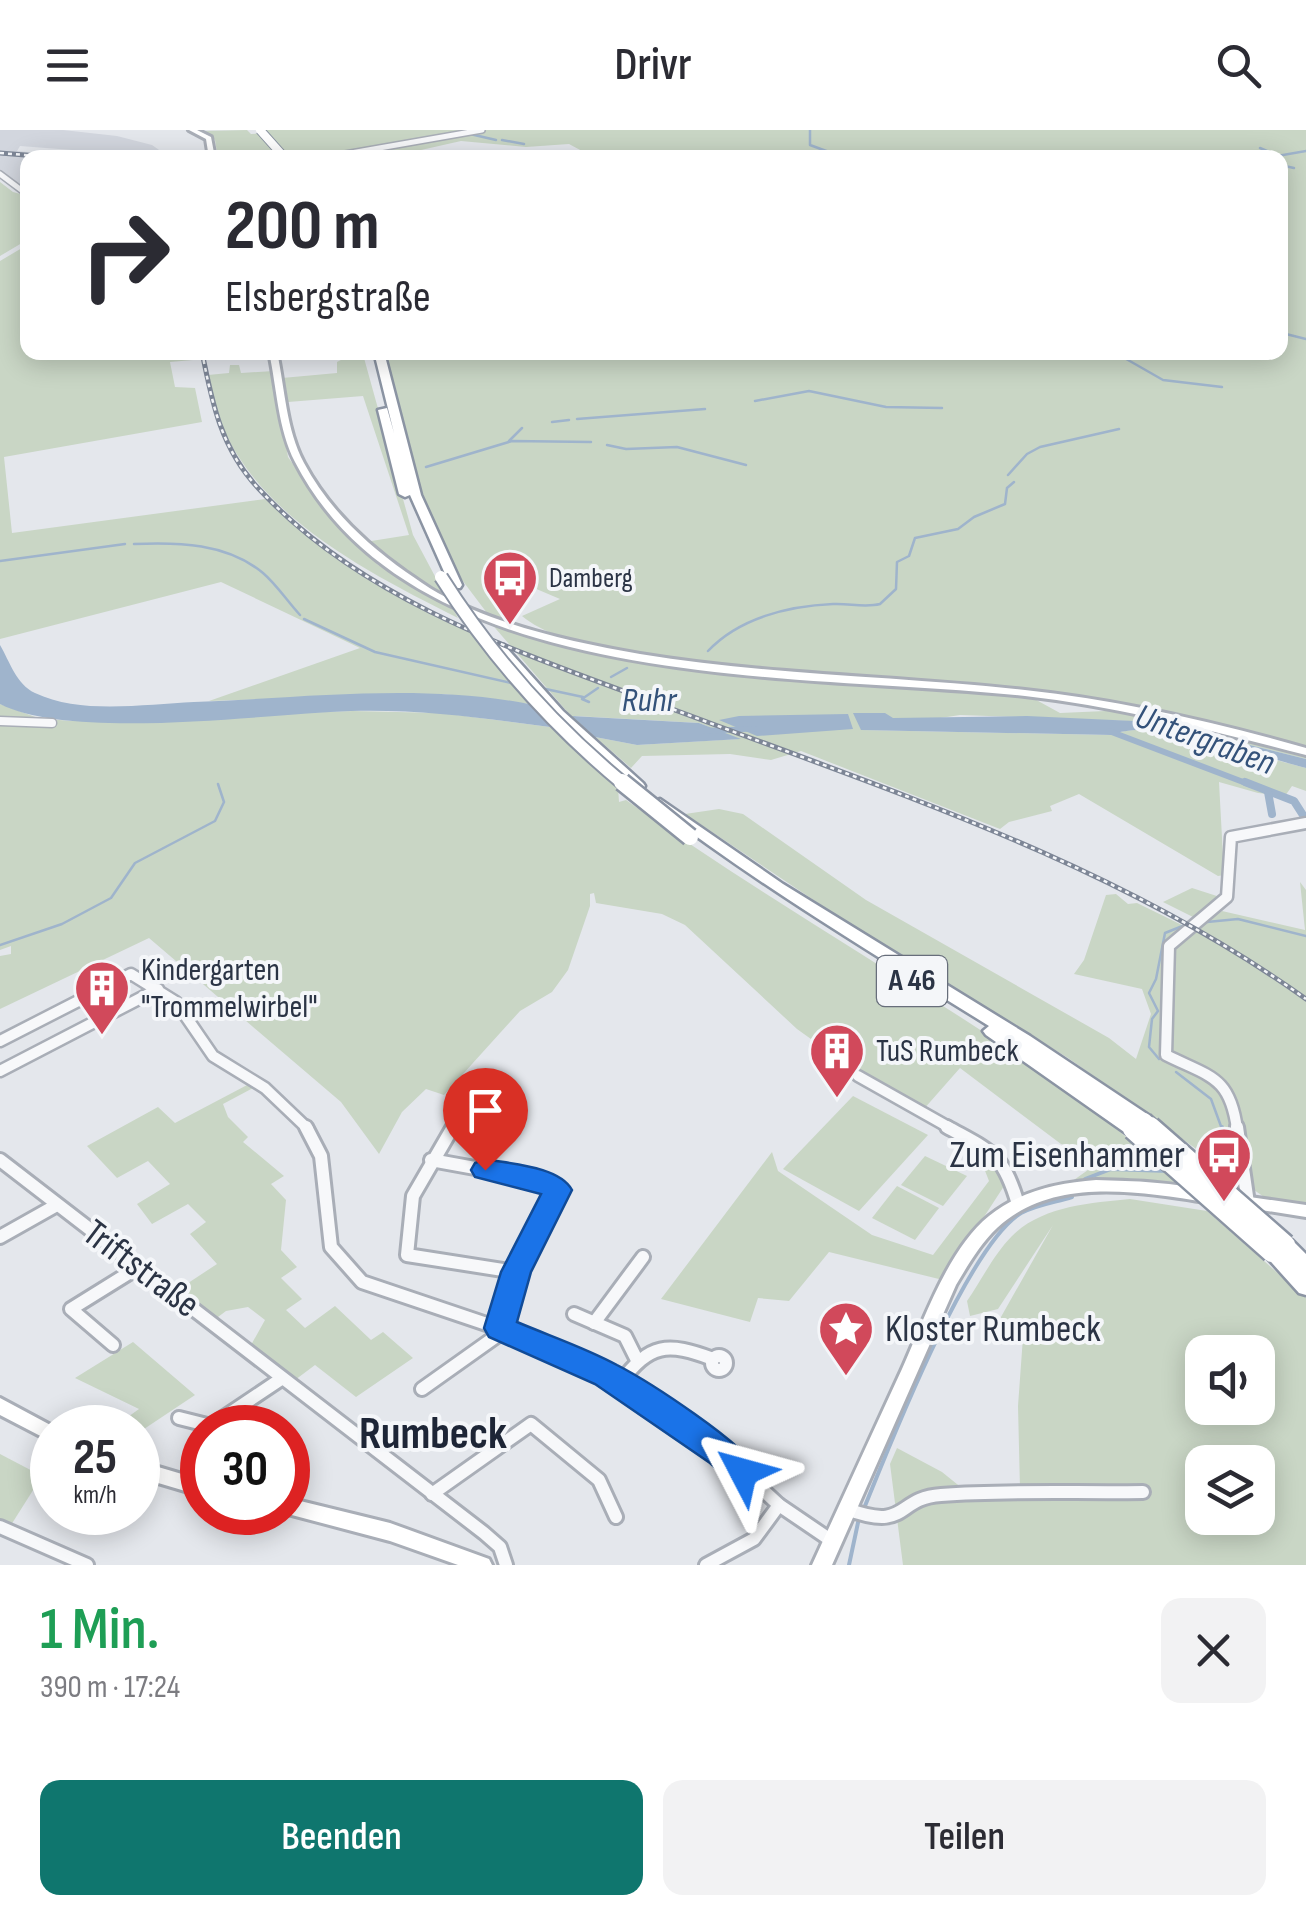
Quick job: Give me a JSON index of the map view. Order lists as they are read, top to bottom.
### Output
{
  "streets": {
    "highway": ["A 46"],
    "street": ["Triftstraße"]
  },
  "districts": ["Rumbeck"],
  "water": ["Ruhr", "Untergraben"],
  "places": {
    "bus stop": ["Damberg", "Zum Eisenhammer"],
    "building": ["Kindergarten \"Trommelwirbel\"", "TuS Rumbeck"],
    "place": ["Kloster Rumbeck"]
  },
  "page": {
    "header": "Drivr",
    "turn": ["200 m", "Elsbergstraße"],
    "speed": "25 km/h",
    "limit": "30",
    "heading": ["1 Min.", "390 m · 17:24"],
    "buttons": ["Beenden", "Teilen"]
  }
}
